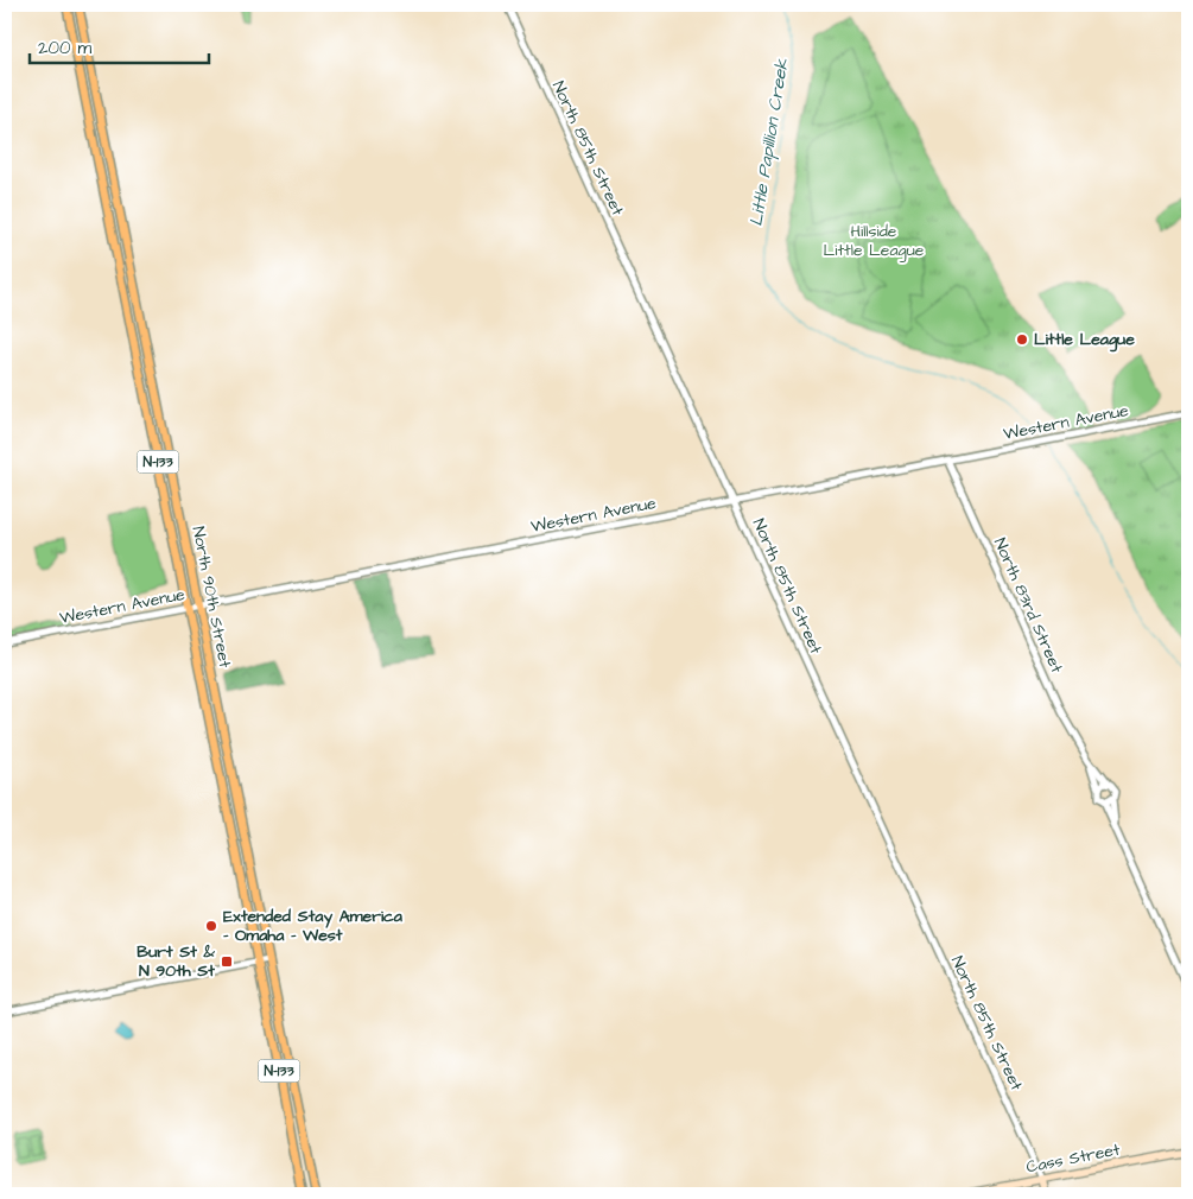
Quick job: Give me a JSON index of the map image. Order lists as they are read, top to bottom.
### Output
{
  "streets": {
    "main road": ["N-133", "North 90th Street", "Cass Street"],
    "street": ["North 85th Street", "Western Avenue", "North 83rd Street"]
  },
  "crossings": [
    ["North 85th Street", "Western Avenue"],
    ["North 85th Street", "Cass Street"],
    ["Western Avenue", "North 90th Street"],
    ["Western Avenue", "North 83rd Street"]
  ],
  "water": ["Little Papillion Creek"],
  "parks": ["Hillside Little League"],
  "places": {
    "other": ["Little League", "Extended Stay America - Omaha - West"],
    "transit": ["Burt St & N 90th St"]
  },
  "scale_bar": "200 m"
}
